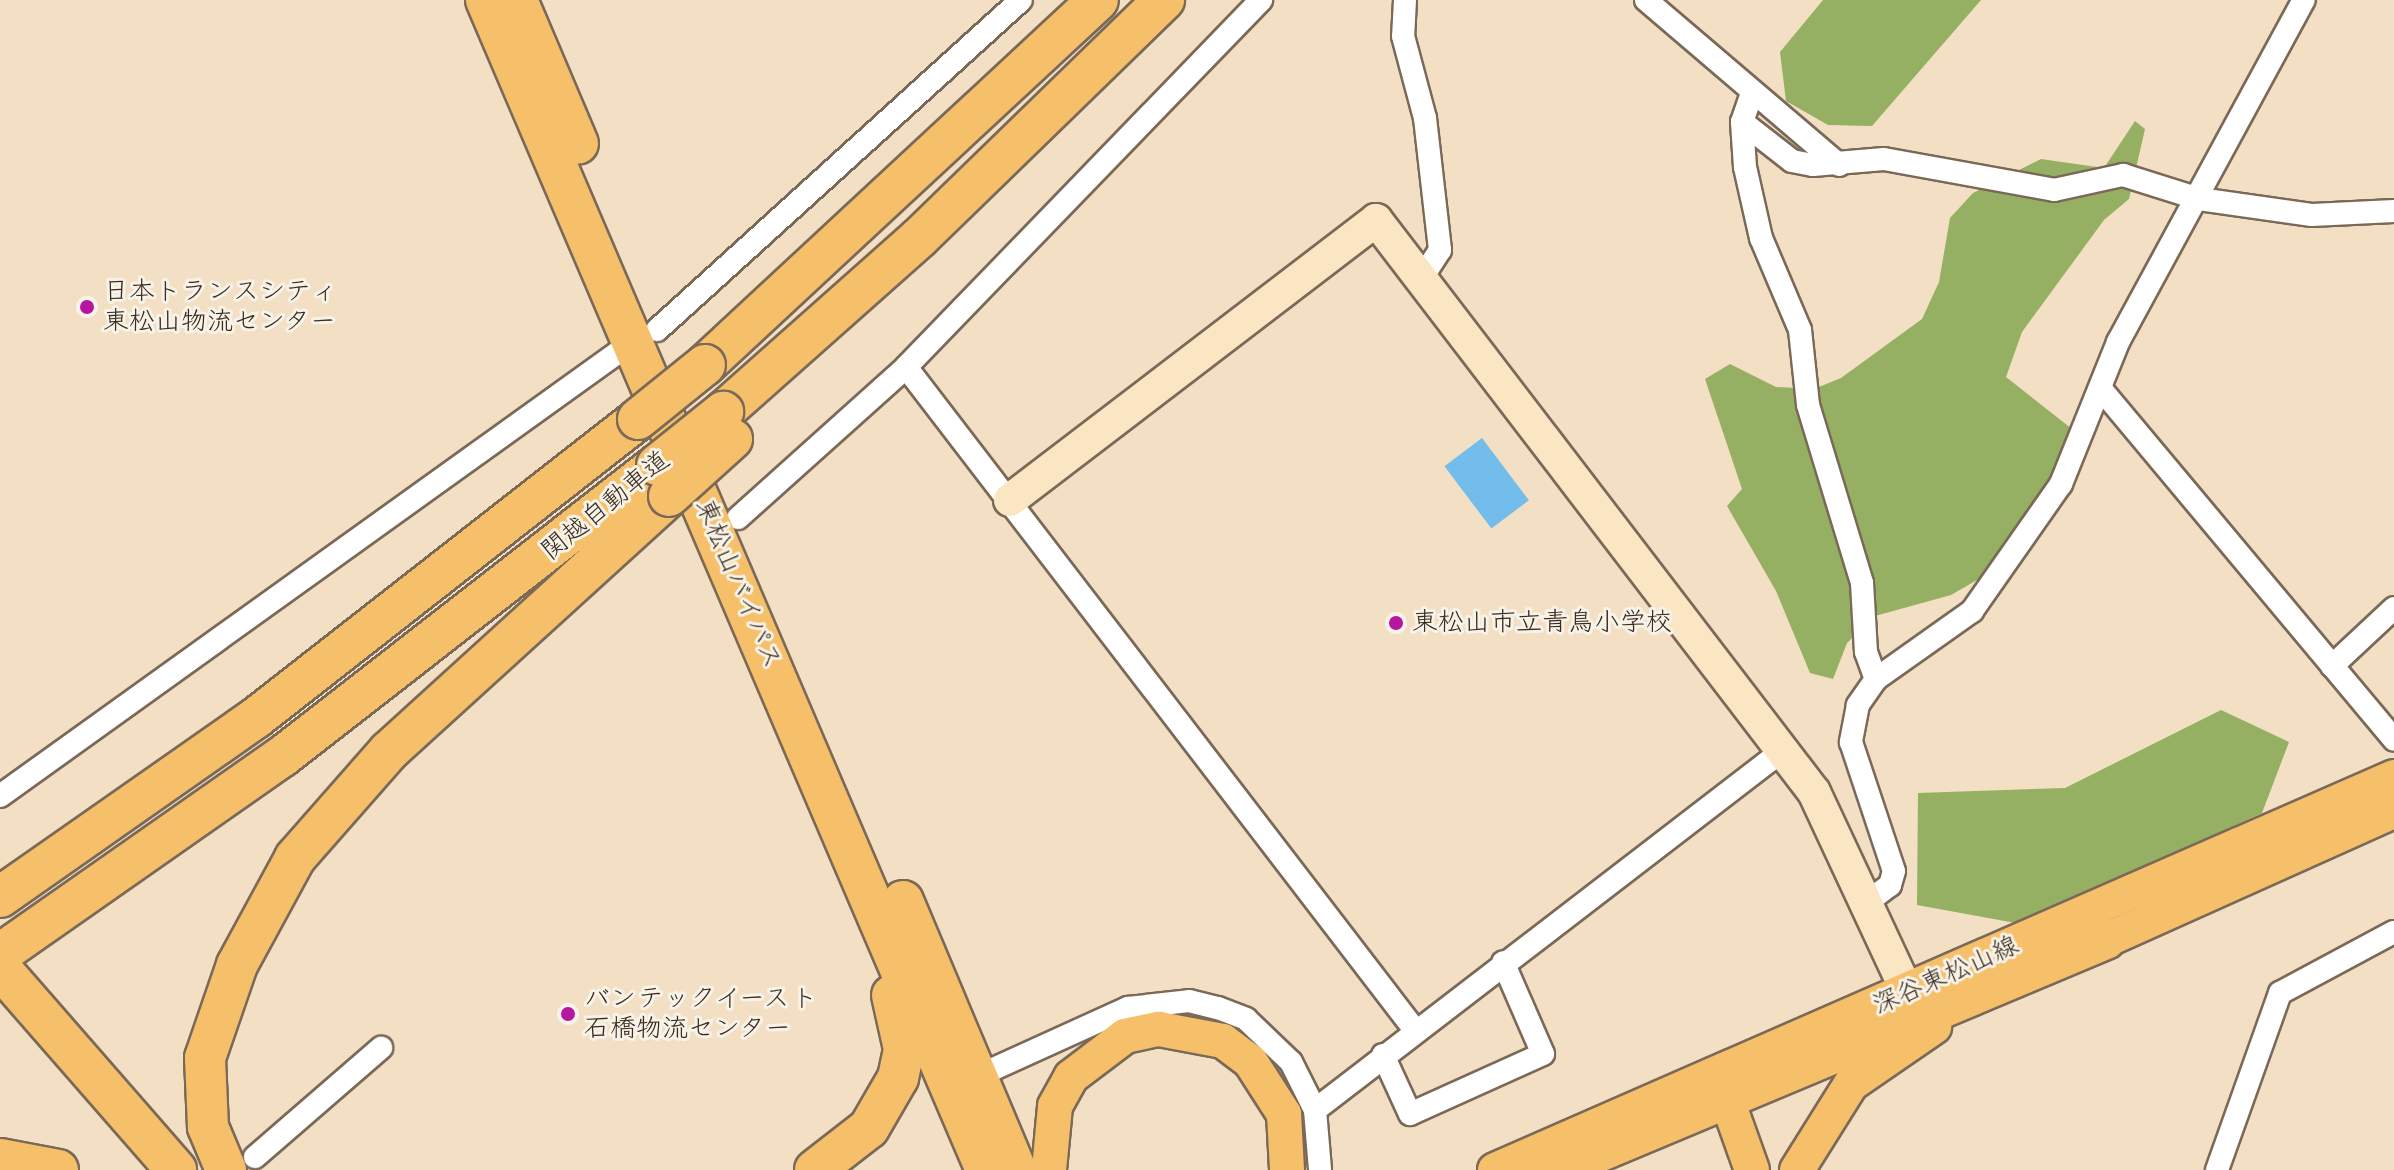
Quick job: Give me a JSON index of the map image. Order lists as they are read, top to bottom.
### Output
{
  "streets": {
    "highway": ["関越自動車道", "東松山バイパス"],
    "main road": ["深谷東松山線"]
  },
  "places": ["日本トランスシティ 東松山物流センター", "東松山市立青鳥小学校", "バンテックイースト 石橋物流センター"]
}
